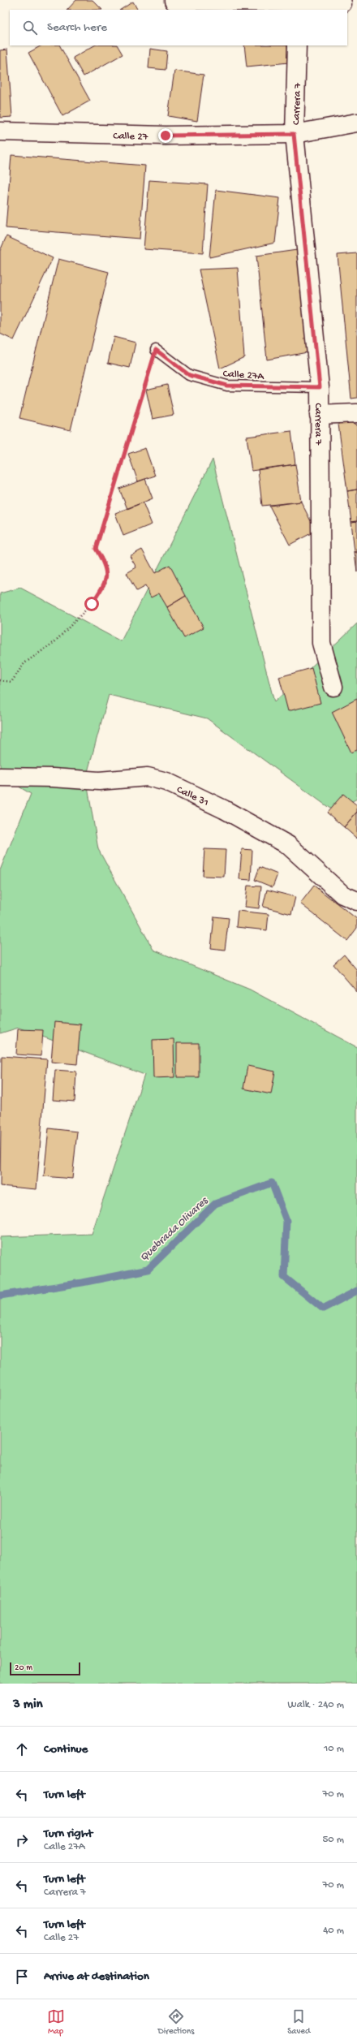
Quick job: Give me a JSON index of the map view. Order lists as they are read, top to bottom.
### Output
{
  "streets": {
    "street": ["Carrera 7", "Calle 27", "Calle 31"],
    "lane": ["Calle 27A"]
  },
  "crossings": [
    ["Carrera 7", "Calle 27"],
    ["Carrera 7", "Calle 27A"]
  ],
  "water": ["Quebrada Olivares"],
  "scale_bar": "20 m",
  "page": {
    "search": "Search here",
    "scale": "20 m",
    "heading": ["3 min", "Walk · 240 m"],
    "list": [
      ["Continue", "10 m"],
      ["Turn left", "70 m"],
      ["Turn right", "Calle 27A", "50 m"],
      ["Turn left", "Carrera 7", "70 m"],
      ["Turn left", "Calle 27", "40 m"],
      "Arrive at destination"
    ],
    "nav": ["Map", "Directions", "Saved"]
  }
}
